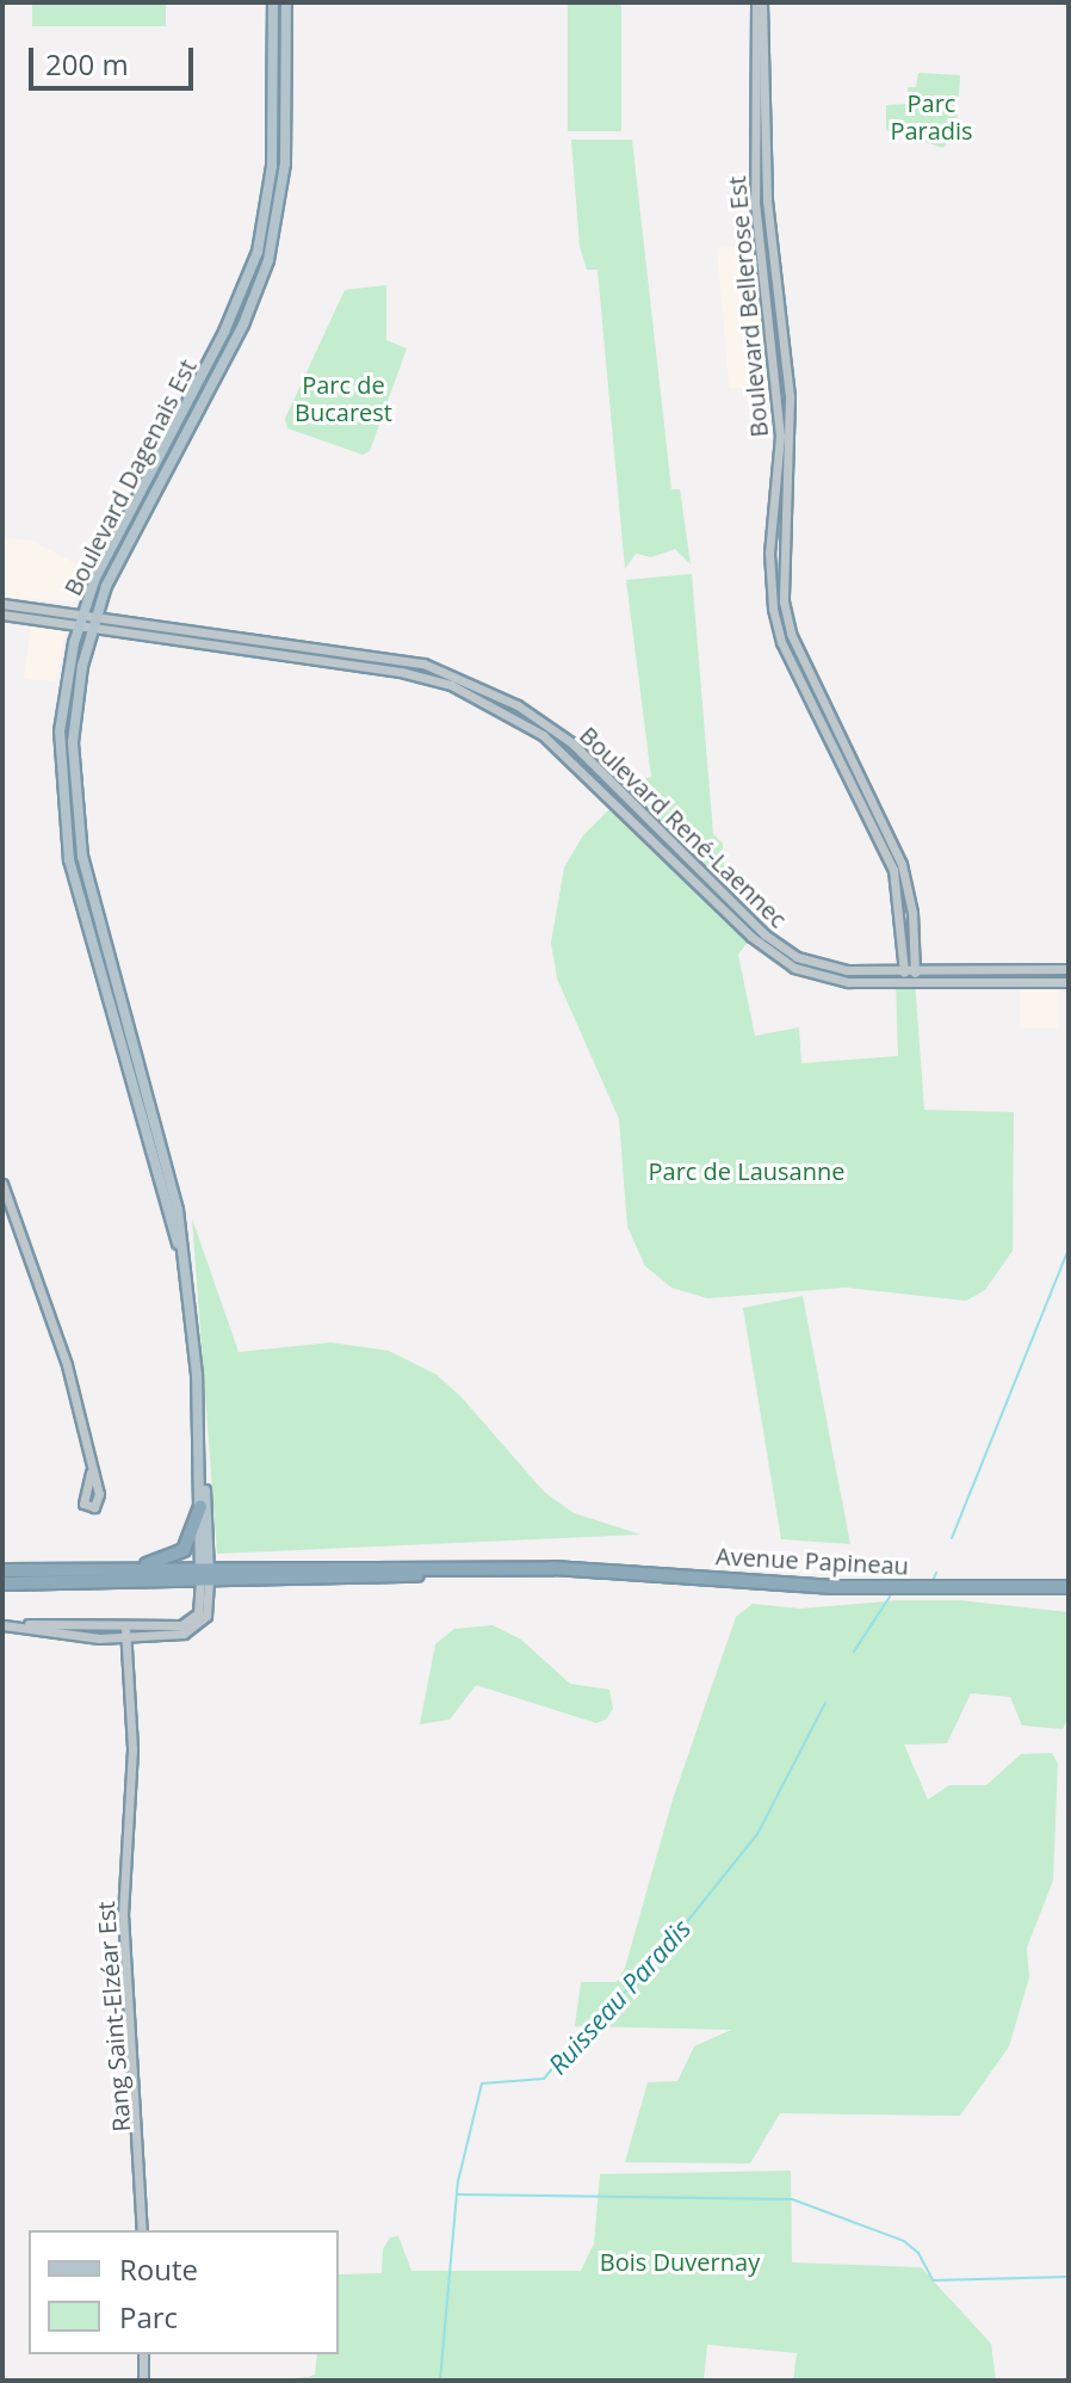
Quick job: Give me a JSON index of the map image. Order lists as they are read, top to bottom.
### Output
{
  "streets": {
    "highway": ["Avenue Papineau"],
    "main road": ["Boulevard Dagenais Est"],
    "street": ["Boulevard Bellerose Est", "Boulevard René-Laennec", "Rang Saint-Elzéar Est"]
  },
  "crossings": [
    ["Boulevard Bellerose Est", "Boulevard René-Laennec"],
    ["Boulevard Dagenais Est", "Boulevard René-Laennec"],
    ["Boulevard Dagenais Est", "Avenue Papineau"]
  ],
  "water": ["Ruisseau Paradis"],
  "parks": [
    "Parc Paradis",
    "Parc de Bucarest",
    "Parc de Lausanne",
    "Bois Duvernay"
  ],
  "legend": ["Route", "Parc"],
  "scale_bar": "200 m"
}
